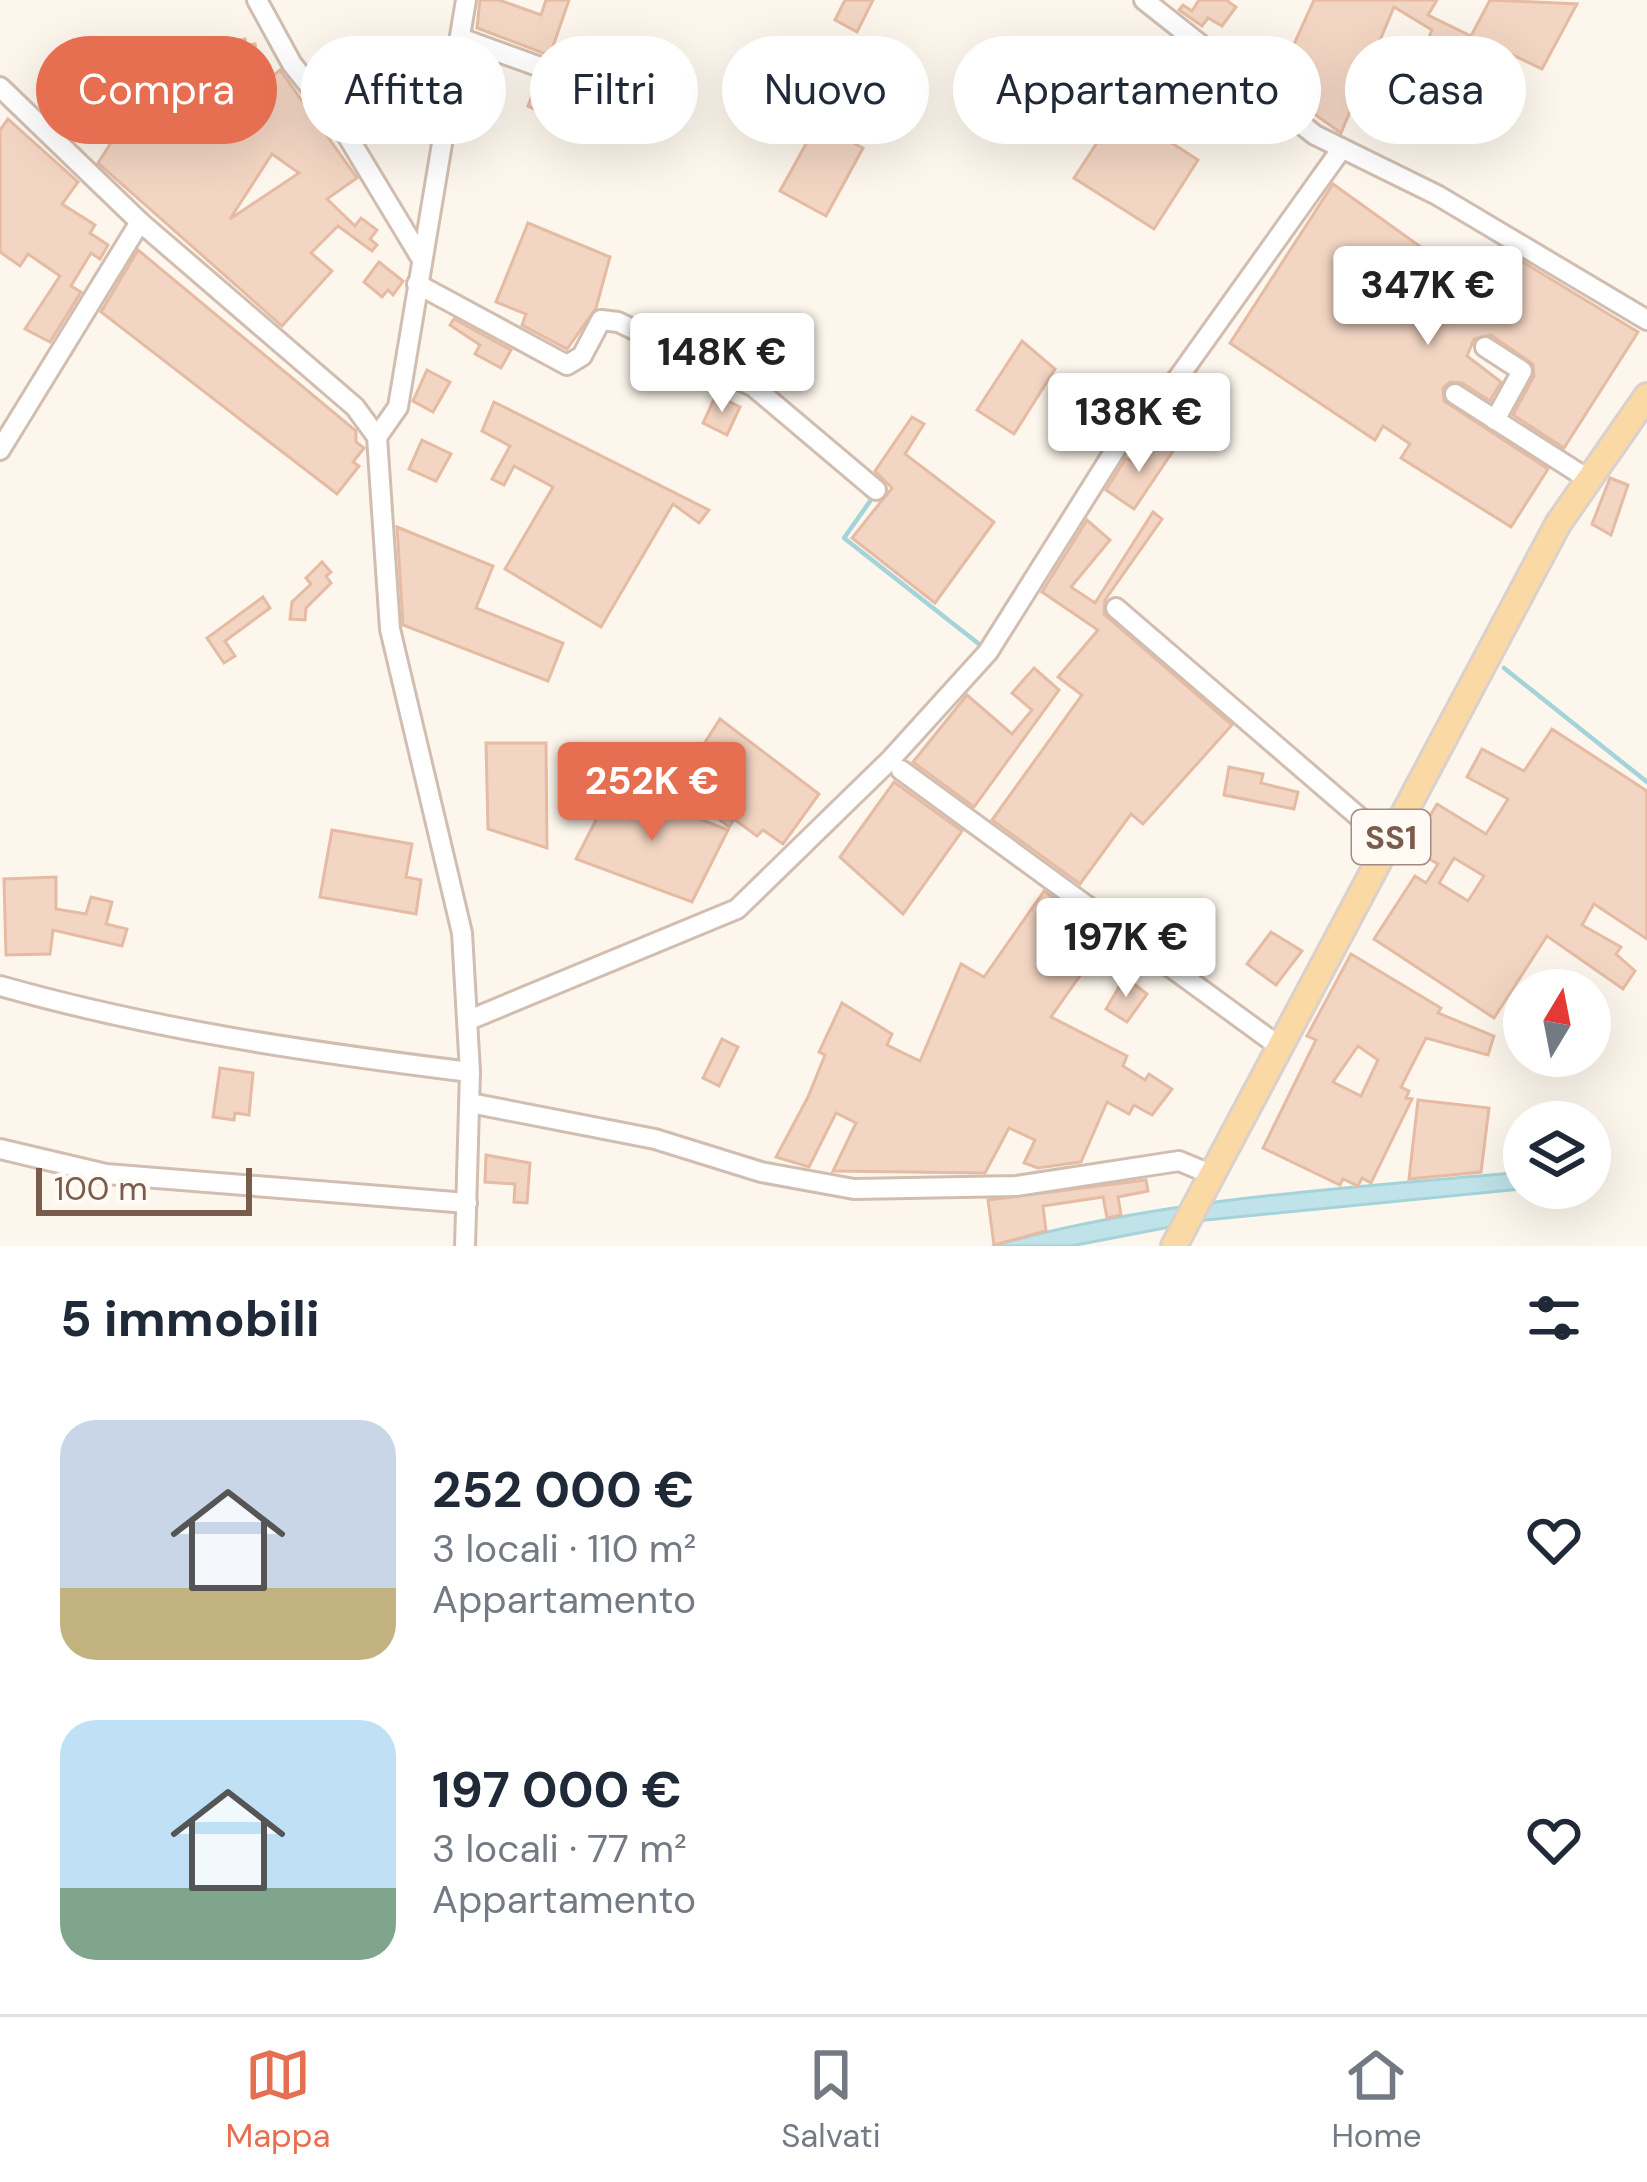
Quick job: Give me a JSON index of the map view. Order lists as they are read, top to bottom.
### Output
{
  "streets": {
    "main road": ["SS1"]
  },
  "scale_bar": "100 m",
  "north": "top",
  "page": {
    "chip": [
      "Compra",
      "Affitta",
      "Filtri",
      "Nuovo",
      "Appartamento",
      "Casa"
    ],
    "price": [
      "347K €",
      "148K €",
      "138K €",
      "252K €",
      "197K €"
    ],
    "scale": "100 m",
    "heading": "5 immobili",
    "list": [
      {
        "name": "252 000 €",
        "note": "3 locali · 110 m² · Appartamento"
      },
      {
        "name": "197 000 €",
        "note": "3 locali · 77 m² · Appartamento"
      }
    ],
    "tabs": ["Mappa", "Salvati", "Home"]
  }
}
